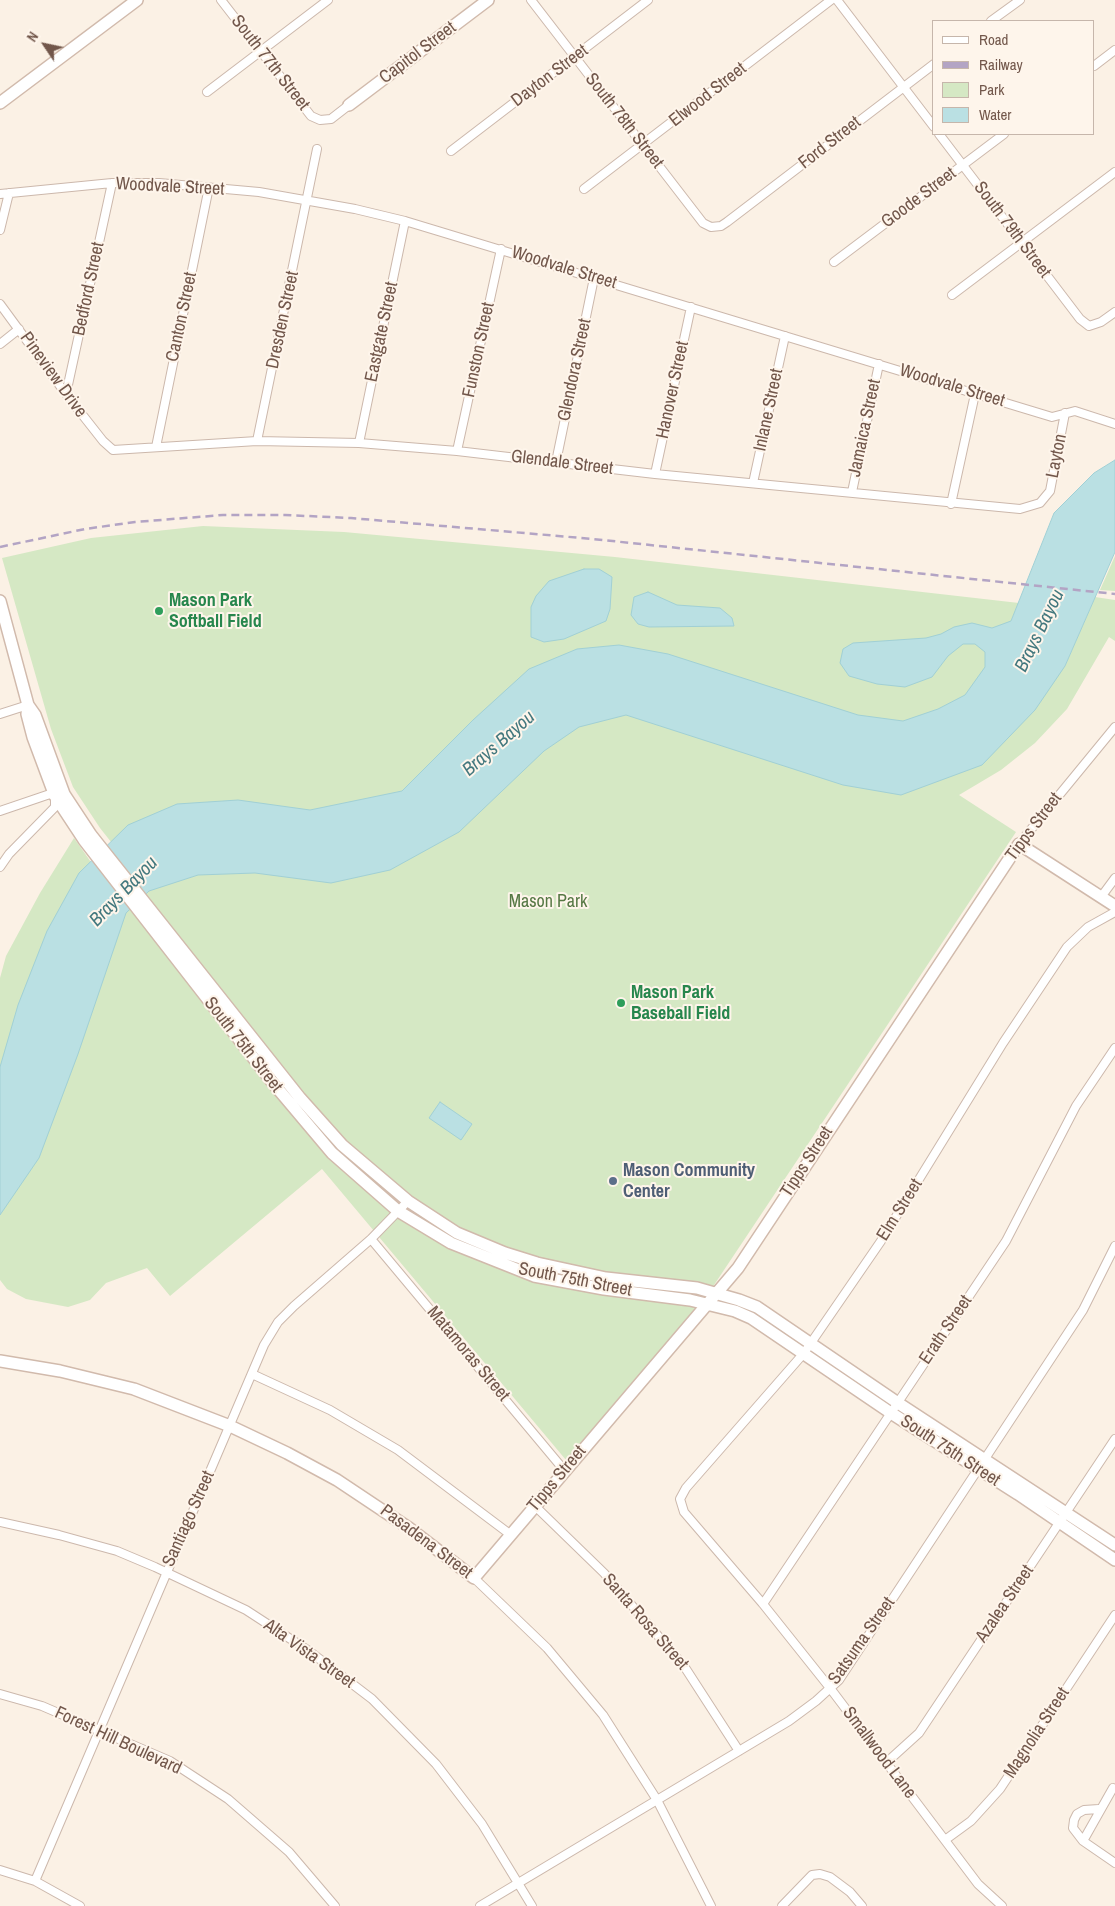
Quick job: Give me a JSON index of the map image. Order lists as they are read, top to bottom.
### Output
{
  "streets": {
    "main road": [
      "Capitol Street",
      "Tipps Street",
      "South 75th Street",
      "Pasadena Street"
    ],
    "street": [
      "South 77th Street",
      "Dayton Street",
      "Elwood Street",
      "South 78th Street",
      "Ford Street",
      "Woodvale Street",
      "Goode Street",
      "South 79th Street",
      "Bedford Street",
      "Canton Street",
      "Dresden Street",
      "Eastgate Street",
      "Funston Street",
      "Glendora Street",
      "Pineview Drive",
      "Hanover Street",
      "Inlane Street",
      "Jamaica Street",
      "Layton",
      "Glendale Street",
      "Elm Street",
      "Erath Street",
      "Matamoras Street",
      "Santiago Street",
      "Azalea Street",
      "Santa Rosa Street",
      "Satsuma Street",
      "Alta Vista Street",
      "Magnolia Street",
      "Forest Hill Boulevard",
      "Smallwood Lane"
    ]
  },
  "crossings": [
    ["Capitol Street", "South 77th Street"],
    ["Dayton Street", "South 78th Street"],
    ["Elwood Street", "South 78th Street"],
    ["South 78th Street", "Ford Street"],
    ["Woodvale Street", "Bedford Street"],
    ["Woodvale Street", "Canton Street"],
    ["Woodvale Street", "Dresden Street"],
    ["Woodvale Street", "Eastgate Street"],
    ["Woodvale Street", "Funston Street"],
    ["Woodvale Street", "Glendora Street"],
    ["Woodvale Street", "Hanover Street"],
    ["Woodvale Street", "Inlane Street"],
    ["Woodvale Street", "Jamaica Street"],
    ["Woodvale Street", "Layton"],
    ["Goode Street", "South 79th Street"],
    ["Bedford Street", "Pineview Drive"],
    ["Canton Street", "Glendale Street"],
    ["Dresden Street", "Glendale Street"],
    ["Eastgate Street", "Glendale Street"],
    ["Funston Street", "Glendale Street"],
    ["Glendora Street", "Glendale Street"],
    ["Pineview Drive", "Glendale Street"],
    ["Hanover Street", "Glendale Street"],
    ["Inlane Street", "Glendale Street"],
    ["Jamaica Street", "Glendale Street"],
    ["Layton", "Glendale Street"],
    ["Tipps Street", "South 75th Street"],
    ["Tipps Street", "Matamoras Street"],
    ["Tipps Street", "Pasadena Street"],
    ["Tipps Street", "Santa Rosa Street"],
    ["South 75th Street", "Elm Street"],
    ["South 75th Street", "Erath Street"],
    ["South 75th Street", "Santiago Street"],
    ["South 75th Street", "Azalea Street"],
    ["South 75th Street", "Satsuma Street"],
    ["Elm Street", "Smallwood Lane"],
    ["Erath Street", "Smallwood Lane"],
    ["Matamoras Street", "Santiago Street"],
    ["Santiago Street", "Pasadena Street"],
    ["Santiago Street", "Alta Vista Street"],
    ["Santiago Street", "Forest Hill Boulevard"],
    ["Pasadena Street", "Satsuma Street"],
    ["Azalea Street", "Smallwood Lane"],
    ["Santa Rosa Street", "Satsuma Street"],
    ["Satsuma Street", "Alta Vista Street"],
    ["Satsuma Street", "Smallwood Lane"],
    ["Magnolia Street", "Smallwood Lane"]
  ],
  "water": ["Brays Bayou"],
  "parks": ["Mason Park"],
  "places": ["Mason Park Softball Field", "Mason Park Baseball Field", "Mason Community Center"],
  "legend": [
    "Road",
    "Railway",
    "Park",
    "Water"
  ],
  "north": "top left"
}
